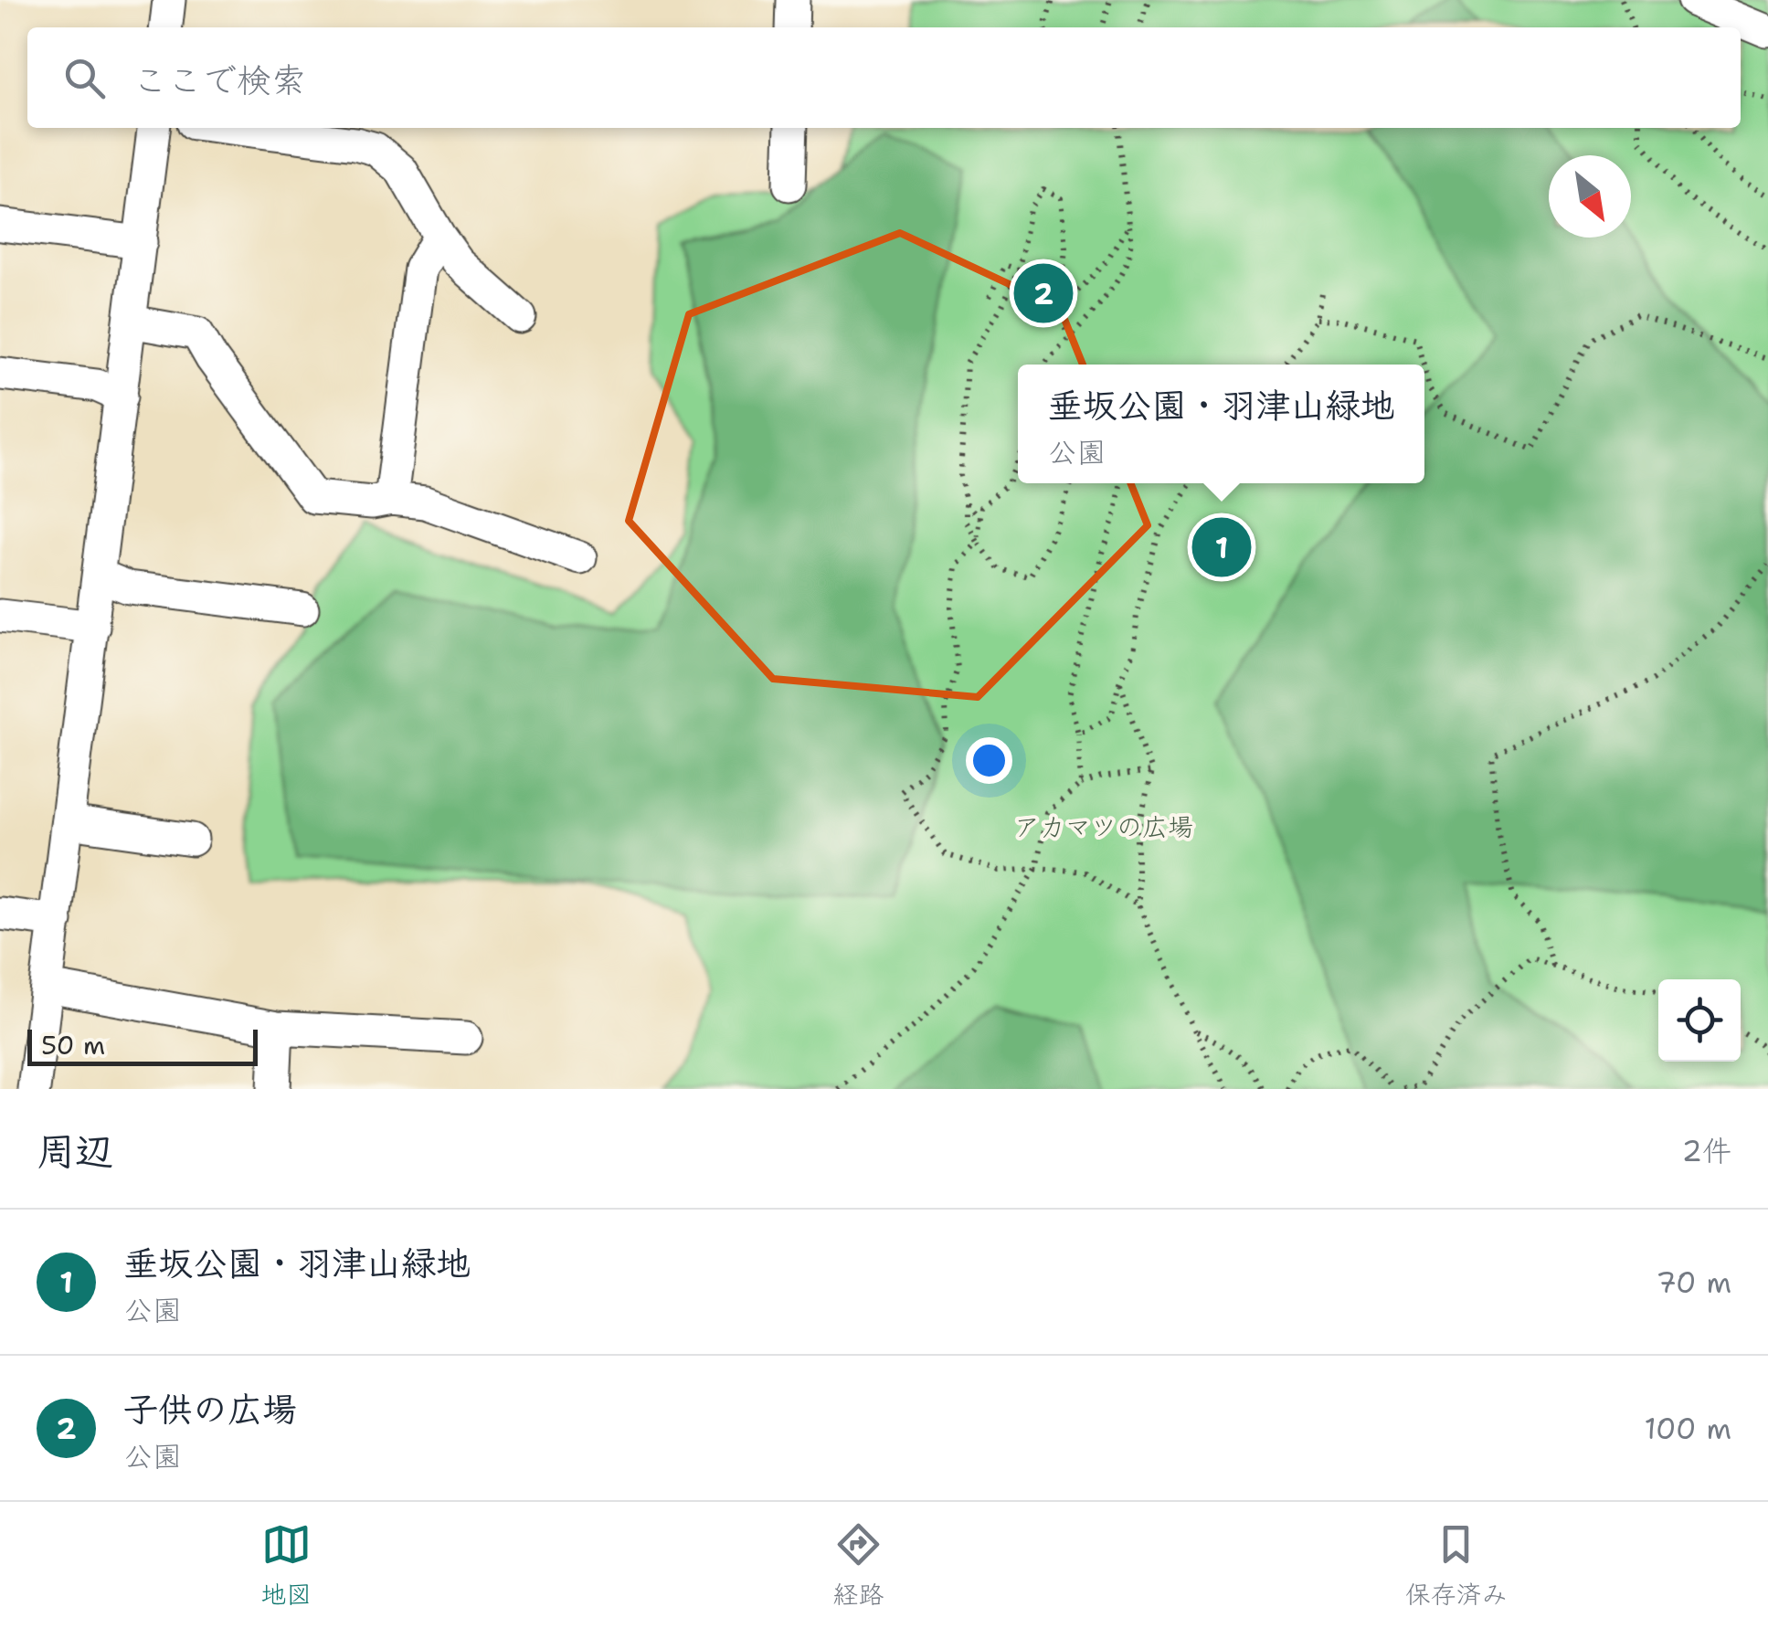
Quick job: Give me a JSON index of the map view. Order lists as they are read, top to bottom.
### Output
{
  "parks": ["アカマツの広場"],
  "scale_bar": "50 m",
  "north": "bottom right",
  "page": {
    "search": "ここで検索",
    "pins": ["2", "1"],
    "popup": ["垂坂公園・羽津山緑地", "公園"],
    "scale": "50 m",
    "heading": ["周辺", "2件"],
    "list": [
      {
        "mark": "1",
        "name": "垂坂公園・羽津山緑地",
        "note": "公園",
        "value": "70 m"
      },
      {
        "mark": "2",
        "name": "子供の広場",
        "note": "公園",
        "value": "100 m"
      }
    ],
    "nav": ["地図", "経路", "保存済み"]
  }
}
